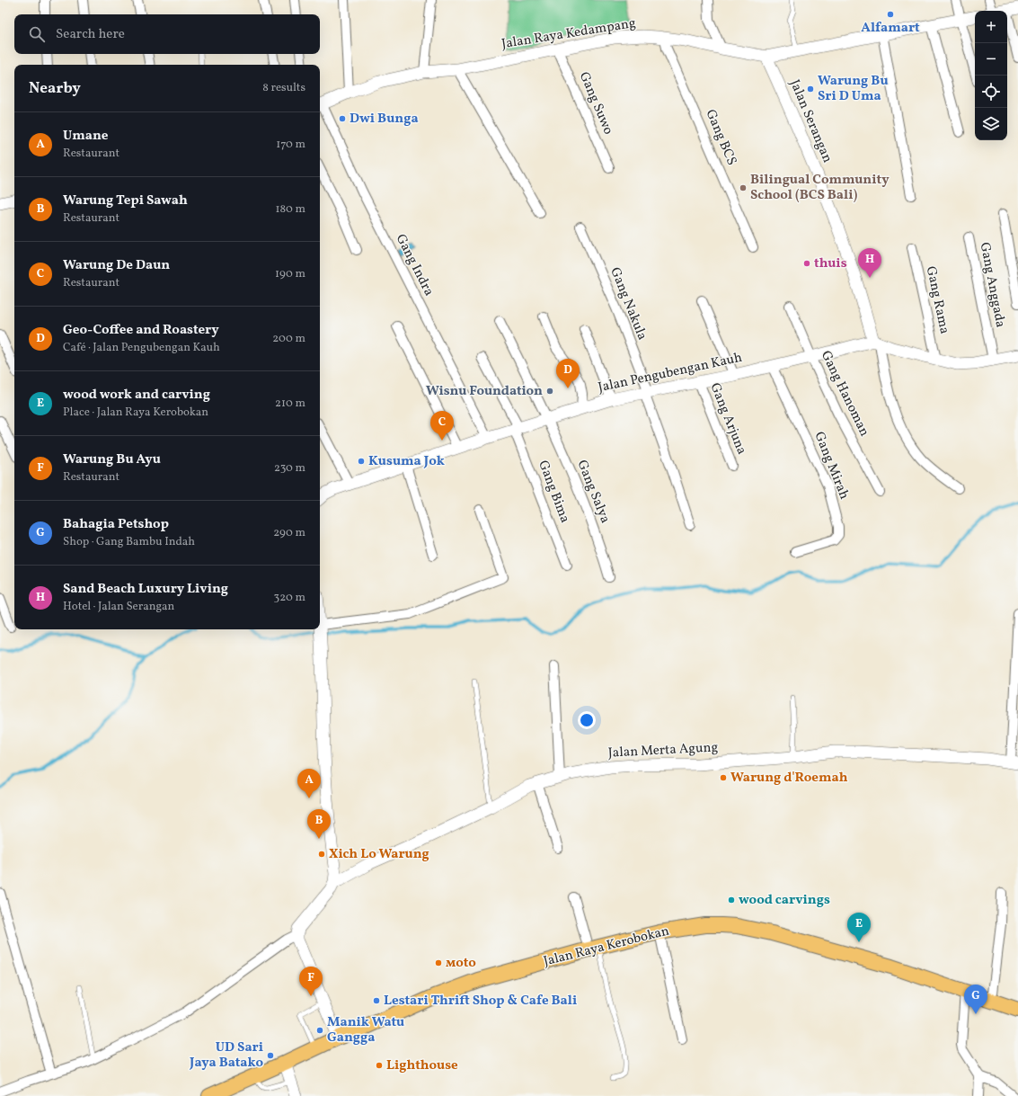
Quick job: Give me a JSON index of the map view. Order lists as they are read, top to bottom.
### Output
{
  "streets": {
    "main road": ["Jalan Raya Kerobokan"],
    "street": [
      "Jalan Raya Kedampang",
      "Gang Suwo",
      "Jalan Serangan",
      "Gang BCS",
      "Gang Indra",
      "Gang Anggada",
      "Gang Rama",
      "Gang Nakula",
      "Jalan Pengubengan Kauh",
      "Gang Hanoman",
      "Gang Arjuna",
      "Gang Mirah",
      "Gang Bima",
      "Gang Salya",
      "Jalan Merta Agung"
    ]
  },
  "crossings": [
    ["Jalan Raya Kedampang", "Gang Suwo"],
    ["Jalan Raya Kedampang", "Jalan Serangan"],
    ["Jalan Raya Kedampang", "Gang BCS"],
    ["Jalan Raya Kedampang", "Gang Indra"],
    ["Jalan Serangan", "Jalan Pengubengan Kauh"],
    ["Gang Indra", "Jalan Pengubengan Kauh"],
    ["Gang Nakula", "Jalan Pengubengan Kauh"],
    ["Jalan Pengubengan Kauh", "Gang Hanoman"],
    ["Jalan Pengubengan Kauh", "Gang Arjuna"],
    ["Jalan Pengubengan Kauh", "Gang Mirah"],
    ["Jalan Pengubengan Kauh", "Gang Bima"],
    ["Jalan Pengubengan Kauh", "Gang Salya"]
  ],
  "places": [
    "Alfamart",
    "Warung Bu Sri D Uma",
    "Dwi Bunga",
    "Bilingual Community School (BCS Bali)",
    "thuis",
    "Wisnu Foundation",
    "Kusuma Jok",
    "Warung d'Roemah",
    "Xich Lo Warung",
    "wood carvings",
    "моto",
    "Lestari Thrift Shop & Cafe Bali",
    "Manik Watu Gangga",
    "UD Sari Jaya Batako",
    "Lighthouse"
  ],
  "page": {
    "map_buttons": ["+", "−"],
    "search": "Search here",
    "heading": ["Nearby", "8 results"],
    "list": [
      {
        "mark": "A",
        "name": "Umane",
        "note": "Restaurant",
        "value": "170 m"
      },
      {
        "mark": "B",
        "name": "Warung Tepi Sawah",
        "note": "Restaurant",
        "value": "180 m"
      },
      {
        "mark": "C",
        "name": "Warung De Daun",
        "note": "Restaurant",
        "value": "190 m"
      },
      {
        "mark": "D",
        "name": "Geo-Coffee and Roastery",
        "note": "Café · Jalan Pengubengan Kauh",
        "value": "200 m"
      },
      {
        "mark": "E",
        "name": "wood work and carving",
        "note": "Place · Jalan Raya Kerobokan",
        "value": "210 m"
      },
      {
        "mark": "F",
        "name": "Warung Bu Ayu",
        "note": "Restaurant",
        "value": "230 m"
      },
      {
        "mark": "G",
        "name": "Bahagia Petshop",
        "note": "Shop · Gang Bambu Indah",
        "value": "290 m"
      },
      {
        "mark": "H",
        "name": "Sand Beach Luxury Living",
        "note": "Hotel · Jalan Serangan",
        "value": "320 m"
      }
    ],
    "pins": [
      "H",
      "D",
      "C",
      "A",
      "B",
      "E",
      "F",
      "G"
    ]
  }
}
